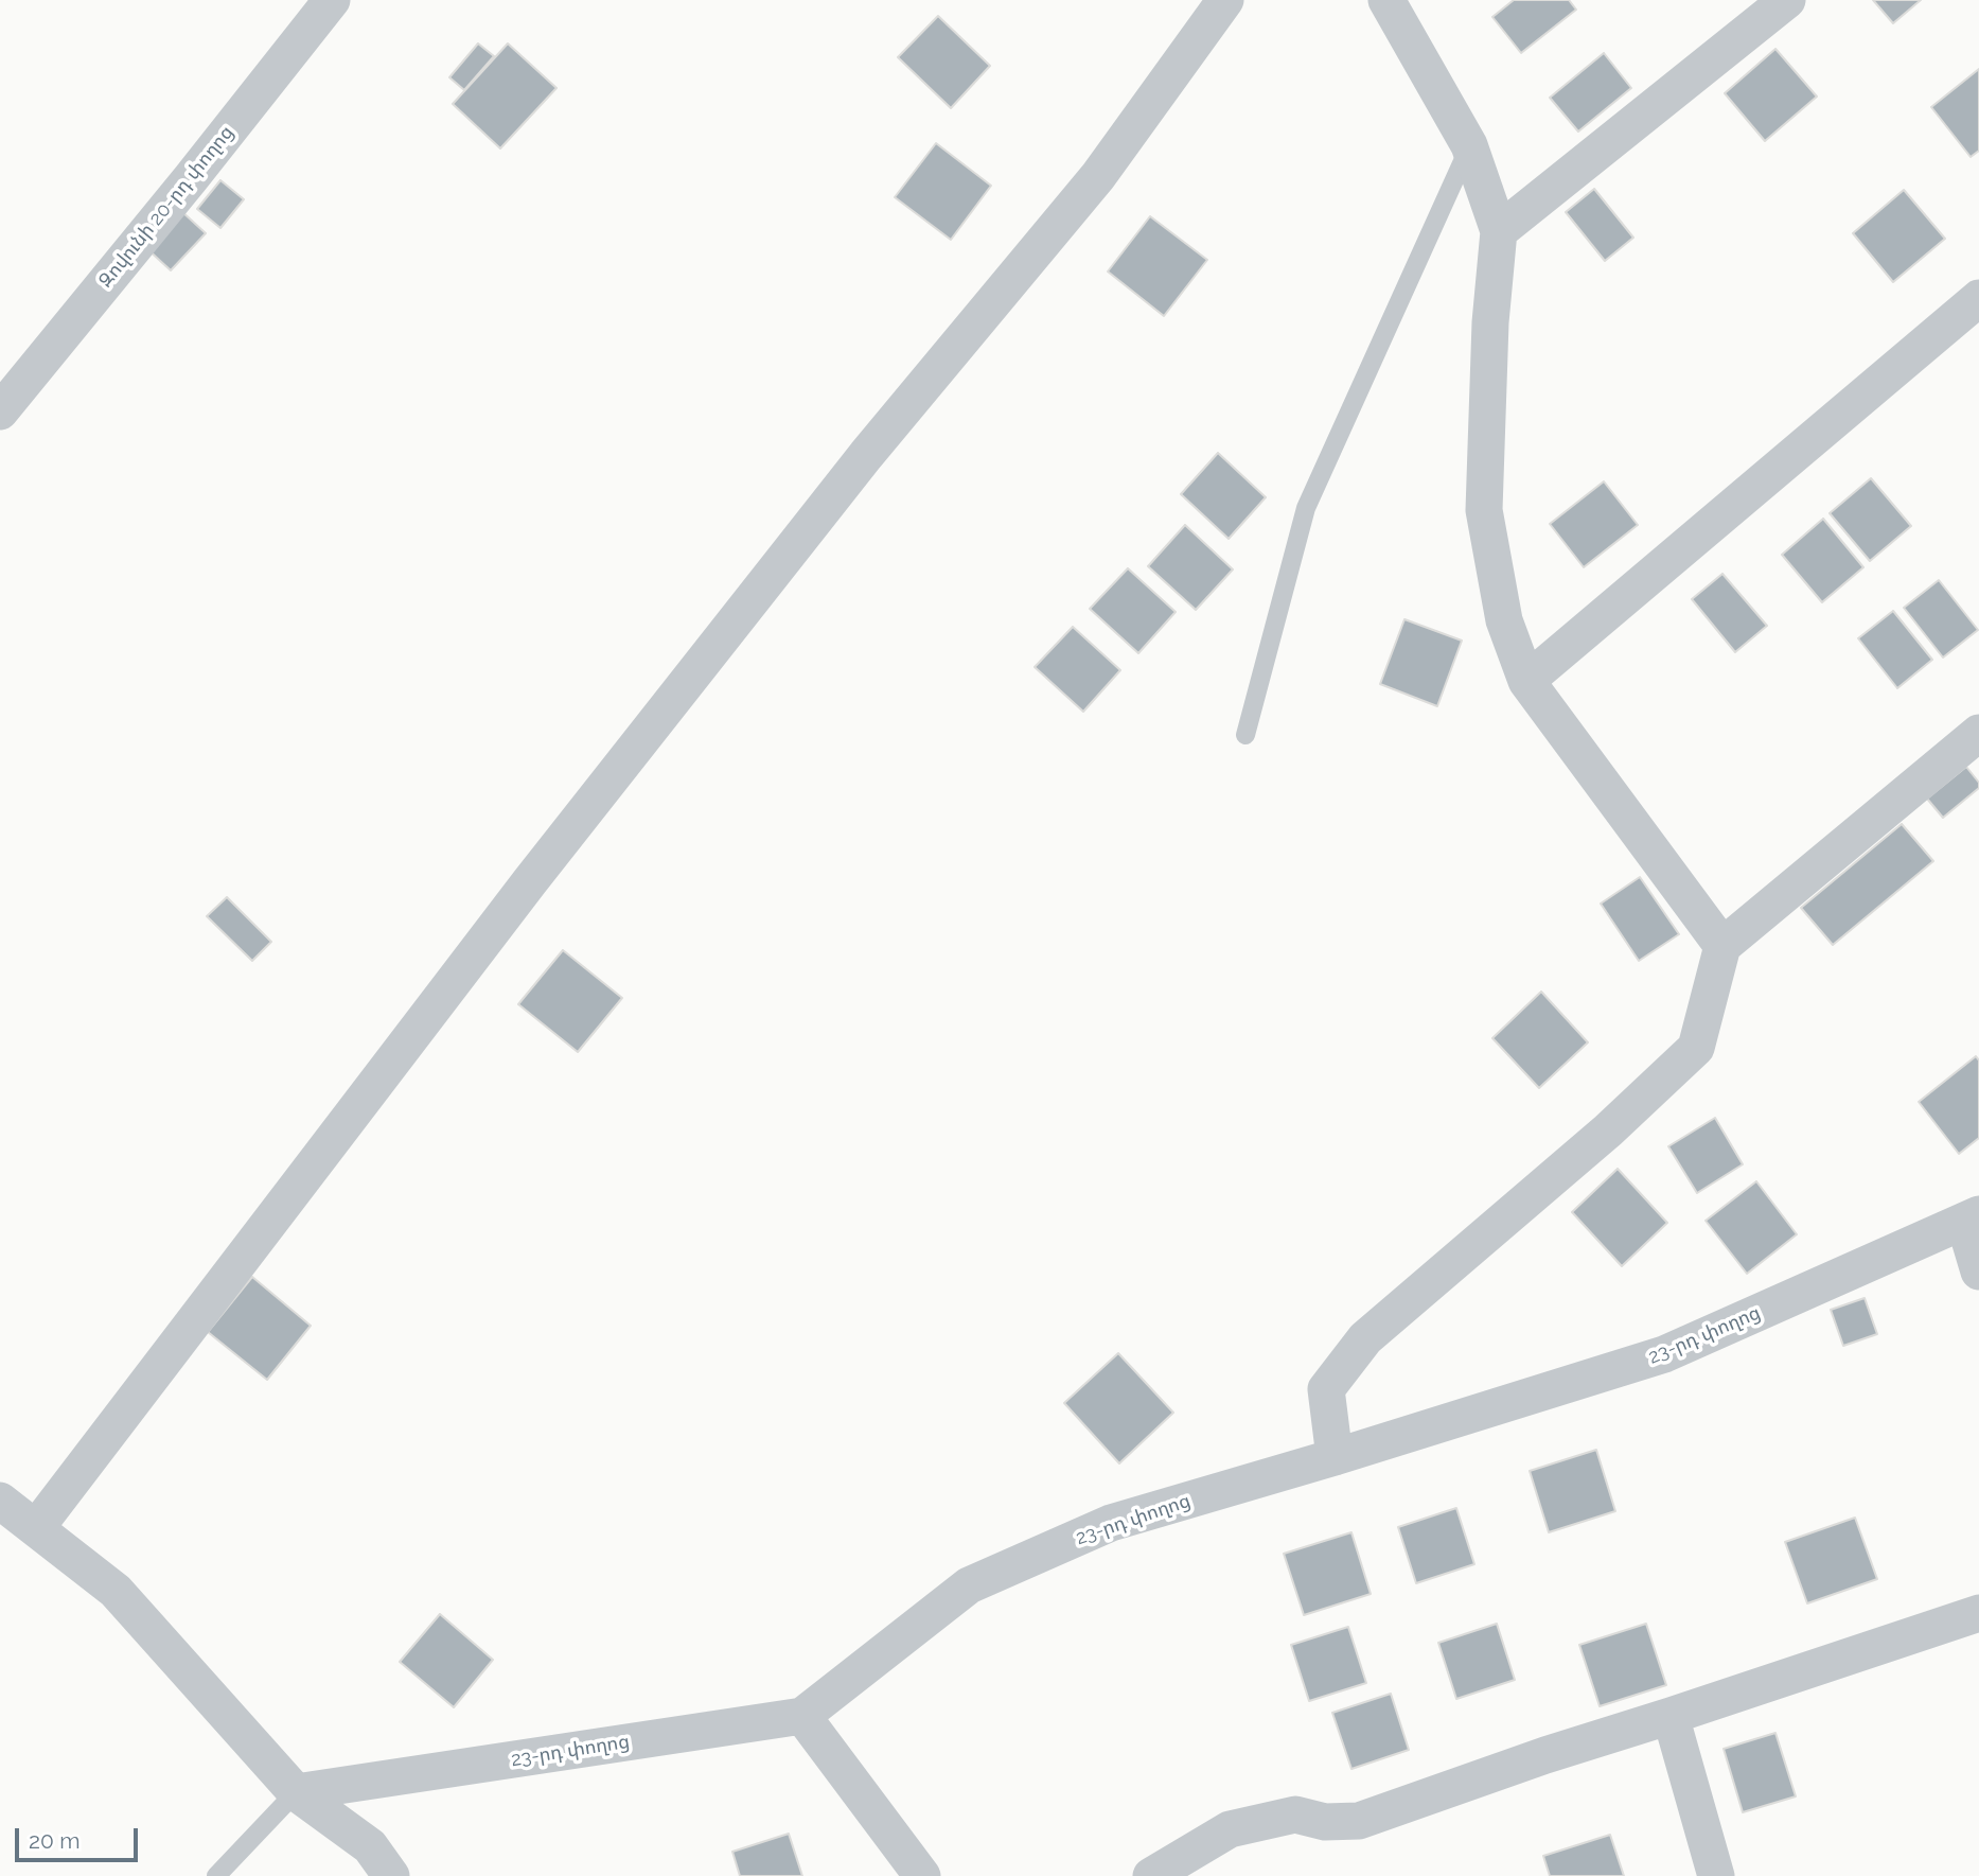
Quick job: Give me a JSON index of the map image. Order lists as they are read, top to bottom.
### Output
{
  "streets": {
    "street": ["Զովունի 20-րդ փողոց", "23-րդ փողոց"]
  },
  "scale_bar": "20 m"
}
